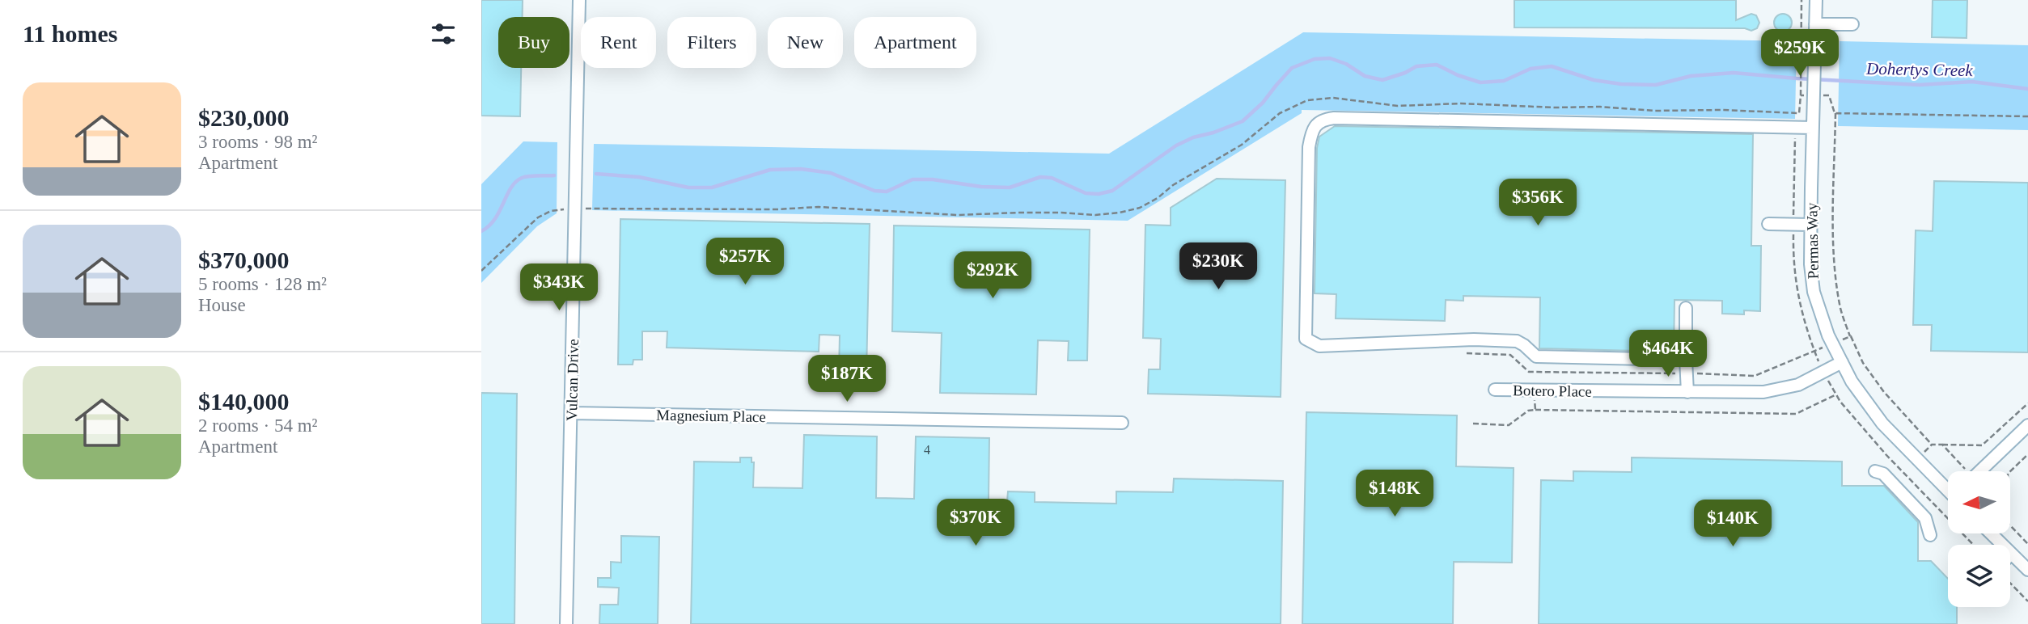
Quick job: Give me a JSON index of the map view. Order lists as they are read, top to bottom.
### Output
{
  "streets": {
    "street": [
      "Permas Way",
      "Vulcan Drive",
      "Botero Place",
      "Magnesium Place"
    ]
  },
  "crossings": [
    ["Permas Way", "Botero Place"],
    ["Vulcan Drive", "Magnesium Place"]
  ],
  "water": ["Dohertys Creek"],
  "house_numbers": ["4"],
  "north": "left",
  "page": {
    "heading": "11 homes",
    "chip": [
      "Buy",
      "Rent",
      "Filters",
      "New",
      "Apartment"
    ],
    "price": [
      "$259K",
      "$356K",
      "$257K",
      "$230K",
      "$292K",
      "$343K",
      "$464K",
      "$187K",
      "$148K",
      "$370K",
      "$140K"
    ],
    "list": [
      {
        "name": "$230,000",
        "note": "3 rooms · 98 m² · Apartment"
      },
      {
        "name": "$370,000",
        "note": "5 rooms · 128 m² · House"
      },
      {
        "name": "$140,000",
        "note": "2 rooms · 54 m² · Apartment"
      }
    ]
  }
}
